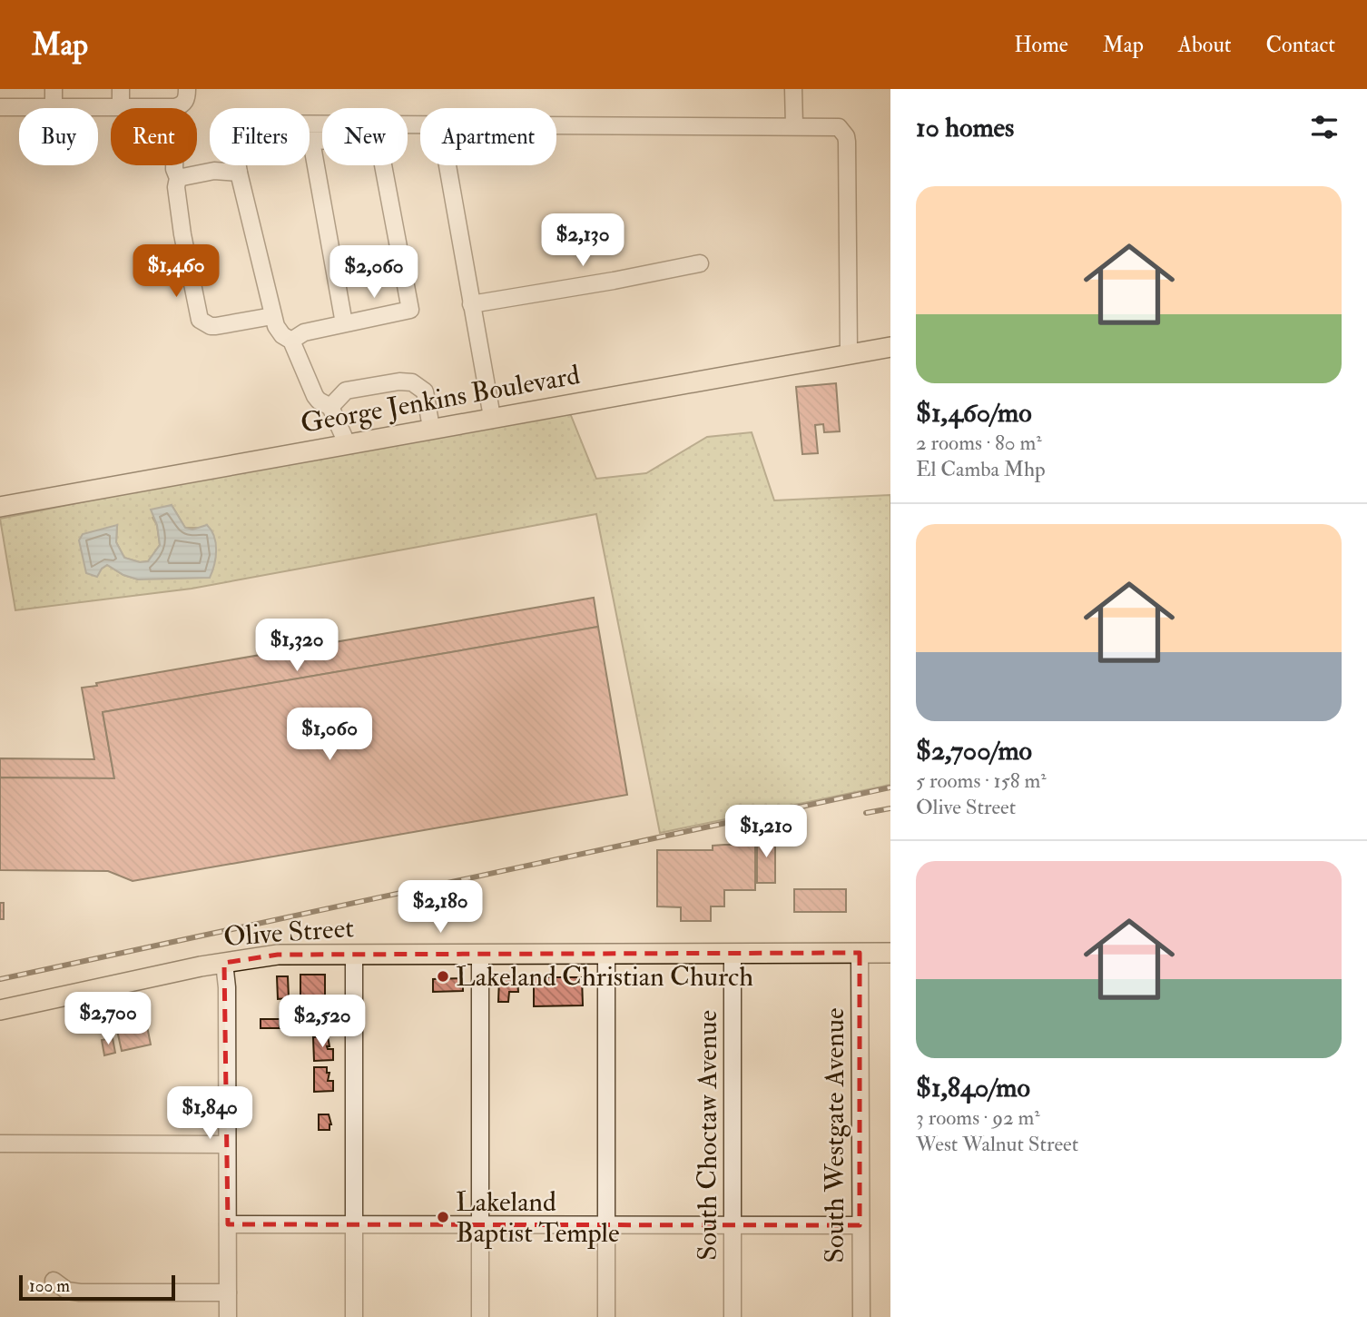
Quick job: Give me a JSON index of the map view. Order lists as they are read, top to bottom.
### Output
{
  "streets": {
    "main road": ["George Jenkins Boulevard", "Olive Street"],
    "street": ["South Choctaw Avenue", "South Westgate Avenue"]
  },
  "crossings": [
    ["Olive Street", "South Choctaw Avenue"],
    ["Olive Street", "South Westgate Avenue"]
  ],
  "places": ["Lakeland Christian Church", "Lakeland Baptist Temple"],
  "scale_bar": "100 m",
  "page": {
    "header": "Map",
    "nav": [
      "Home",
      "Map",
      "About",
      "Contact"
    ],
    "heading": "10 homes",
    "chip": [
      "Buy",
      "Rent",
      "Filters",
      "New",
      "Apartment"
    ],
    "list": [
      {
        "name": "$1,460/mo",
        "note": "2 rooms · 80 m² · El Camba Mhp"
      },
      {
        "name": "$2,700/mo",
        "note": "5 rooms · 158 m² · Olive Street"
      },
      {
        "name": "$1,840/mo",
        "note": "3 rooms · 92 m² · West Walnut Street"
      }
    ],
    "price": [
      "$2,130",
      "$1,460",
      "$2,060",
      "$1,320",
      "$1,060",
      "$1,210",
      "$2,180",
      "$2,700",
      "$2,520",
      "$1,840"
    ],
    "scale": "100 m"
  }
}
